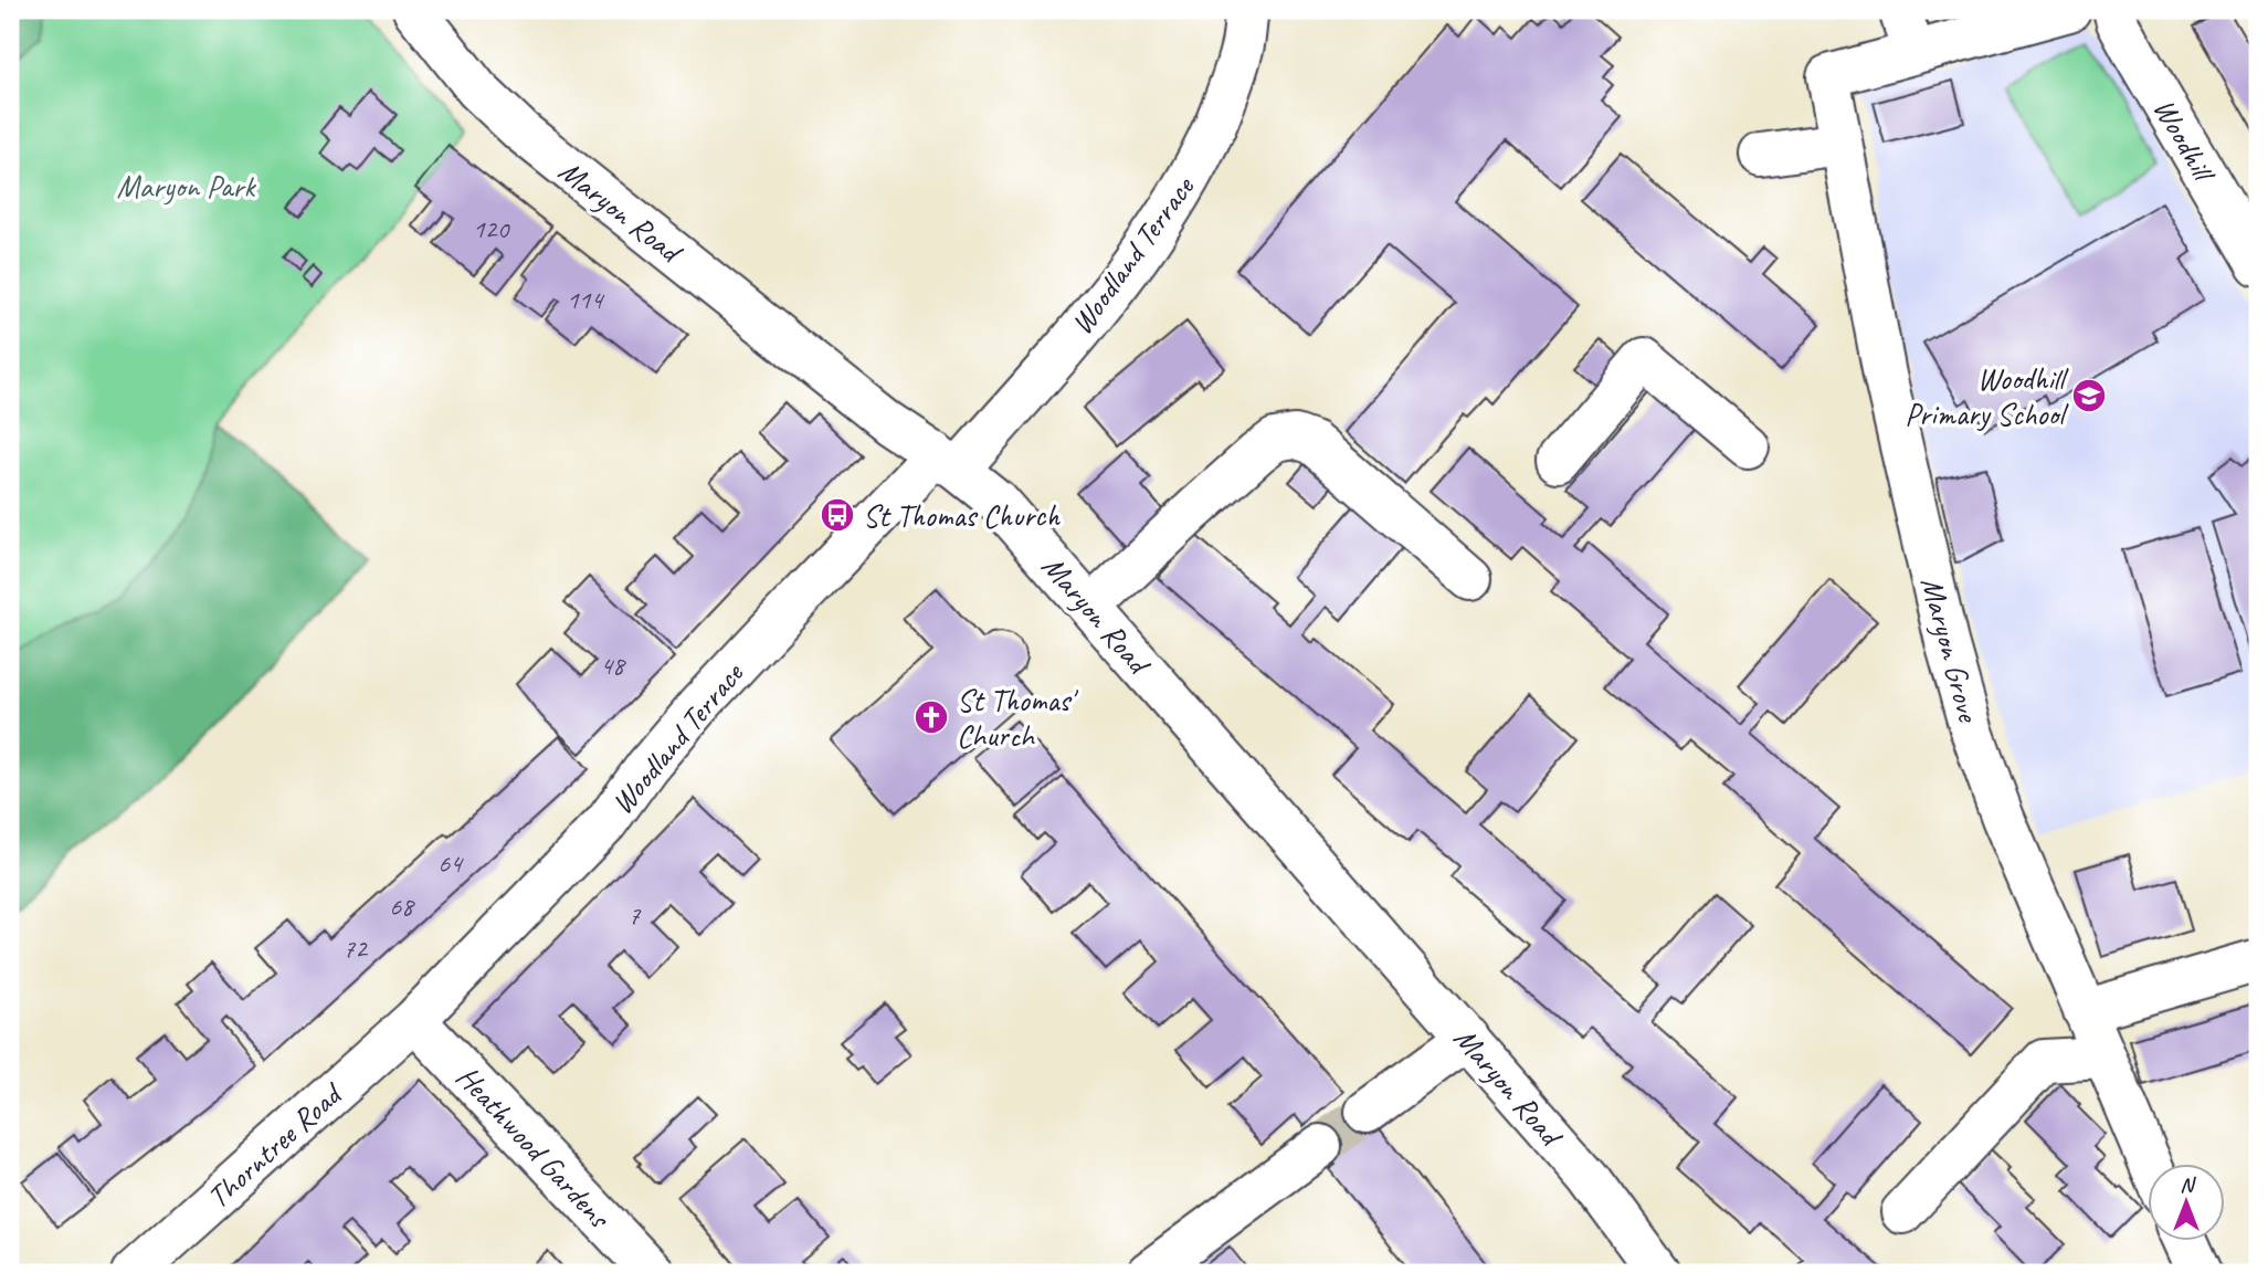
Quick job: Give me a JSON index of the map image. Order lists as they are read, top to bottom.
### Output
{
  "streets": {
    "street": [
      "Woodhill",
      "Maryon Road",
      "Woodland Terrace",
      "Maryon Grove",
      "Thorntree Road",
      "Heathwood Gardens"
    ]
  },
  "crossings": [
    ["Maryon Road", "Woodland Terrace"],
    ["Woodland Terrace", "Thorntree Road"],
    ["Woodland Terrace", "Heathwood Gardens"],
    ["Thorntree Road", "Heathwood Gardens"]
  ],
  "parks": ["Maryon Park"],
  "places": {
    "school or university": ["Woodhill Primary School"],
    "bus stop": ["St Thomas Church"],
    "church": ["St Thomas' Church"]
  },
  "house_numbers": [
    "120",
    "114",
    "48",
    "64",
    "68",
    "7",
    "72"
  ],
  "north": "top"
}
